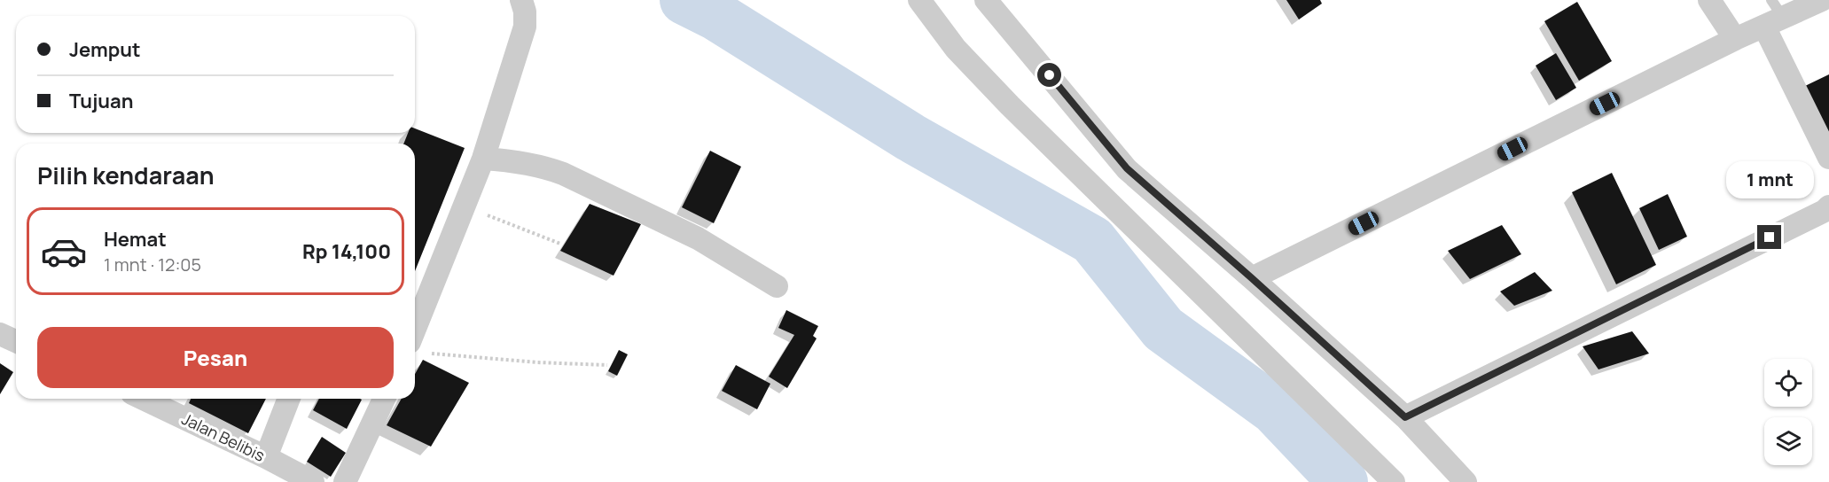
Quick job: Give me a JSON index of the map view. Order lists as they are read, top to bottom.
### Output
{
  "streets": {
    "street": ["Jalan Belibis"]
  },
  "page": {
    "banner": ["Jemput", "Tujuan"],
    "heading": "Pilih kendaraan",
    "bubble": "1 mnt",
    "list": [
      {
        "name": "Hemat",
        "note": "1 mnt · 12:05",
        "value": "Rp 14,100"
      }
    ],
    "buttons": "Pesan"
  }
}
